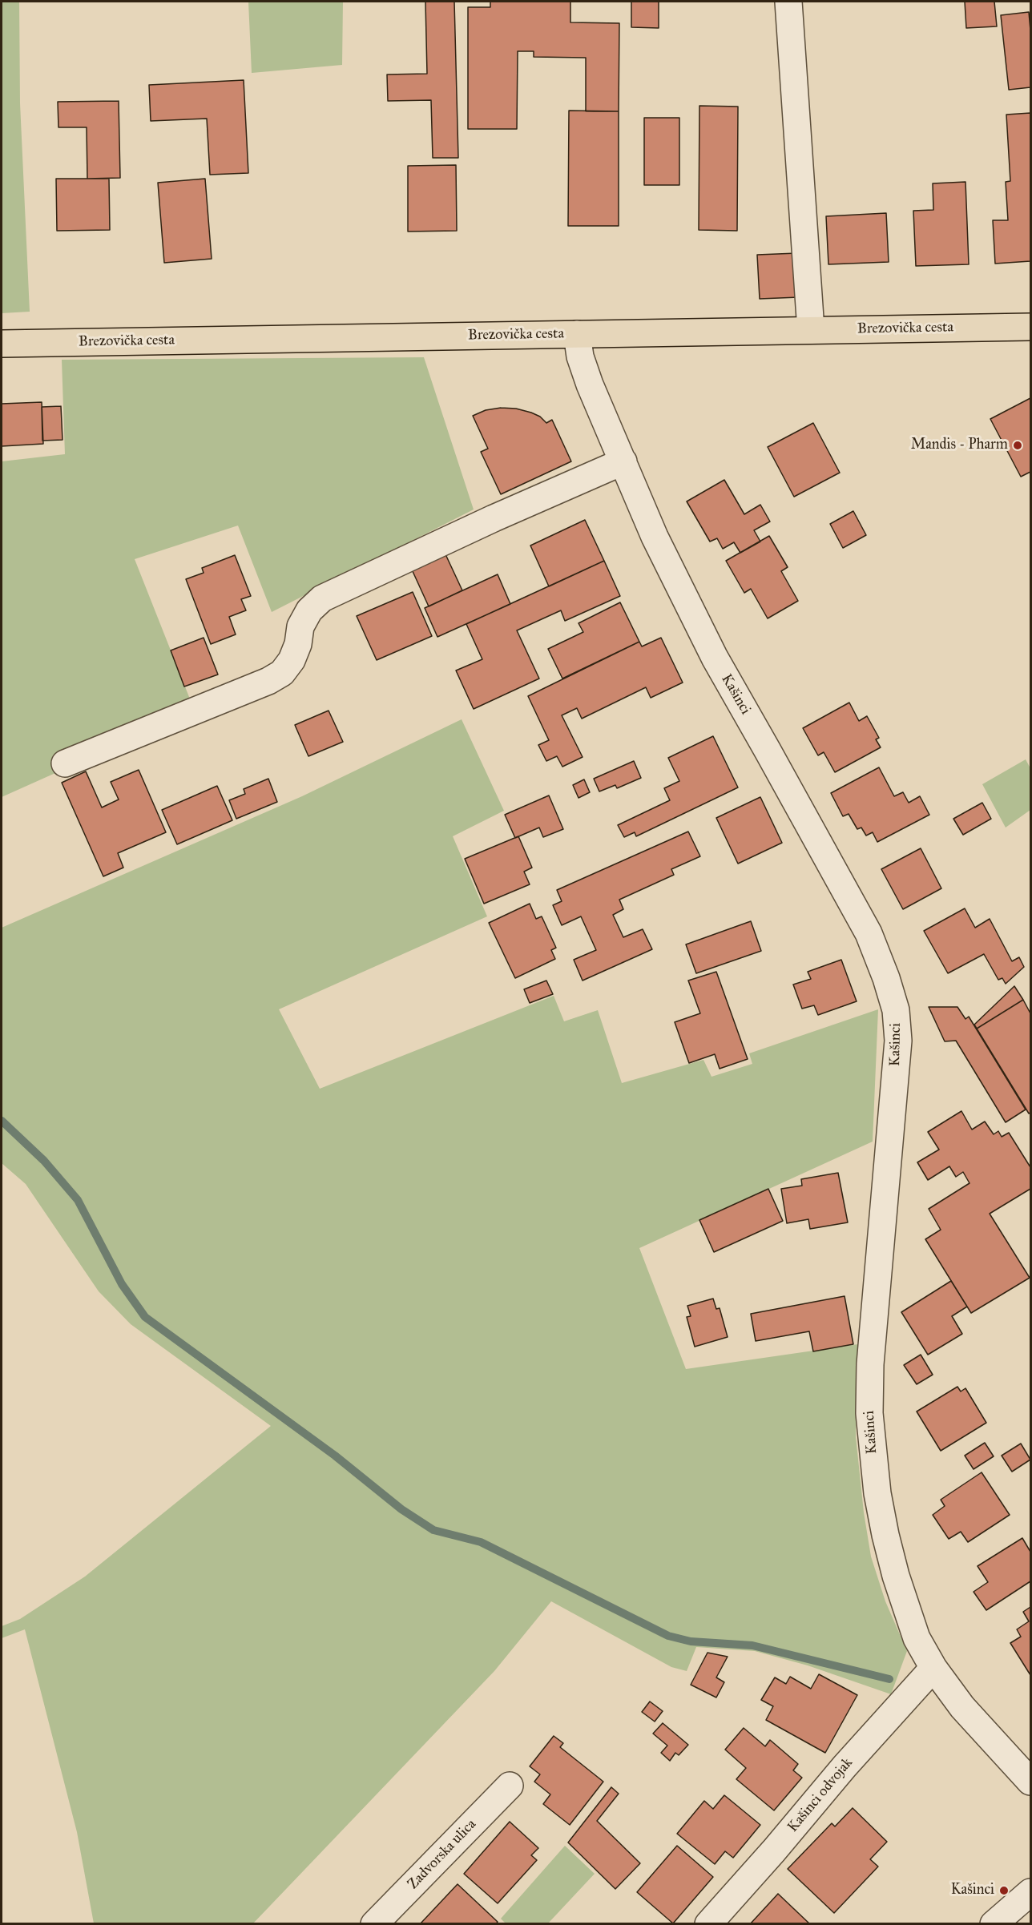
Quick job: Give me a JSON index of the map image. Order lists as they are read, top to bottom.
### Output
{
  "streets": {
    "main road": ["Brezovička cesta"],
    "street": ["Kašinci", "Kašinci odvojak", "Zadvorska ulica"]
  },
  "crossings": [
    ["Brezovička cesta", "Kašinci"],
    ["Kašinci", "Kašinci odvojak"]
  ],
  "places": ["Mandis - Pharm", "Kašinci"]
}
